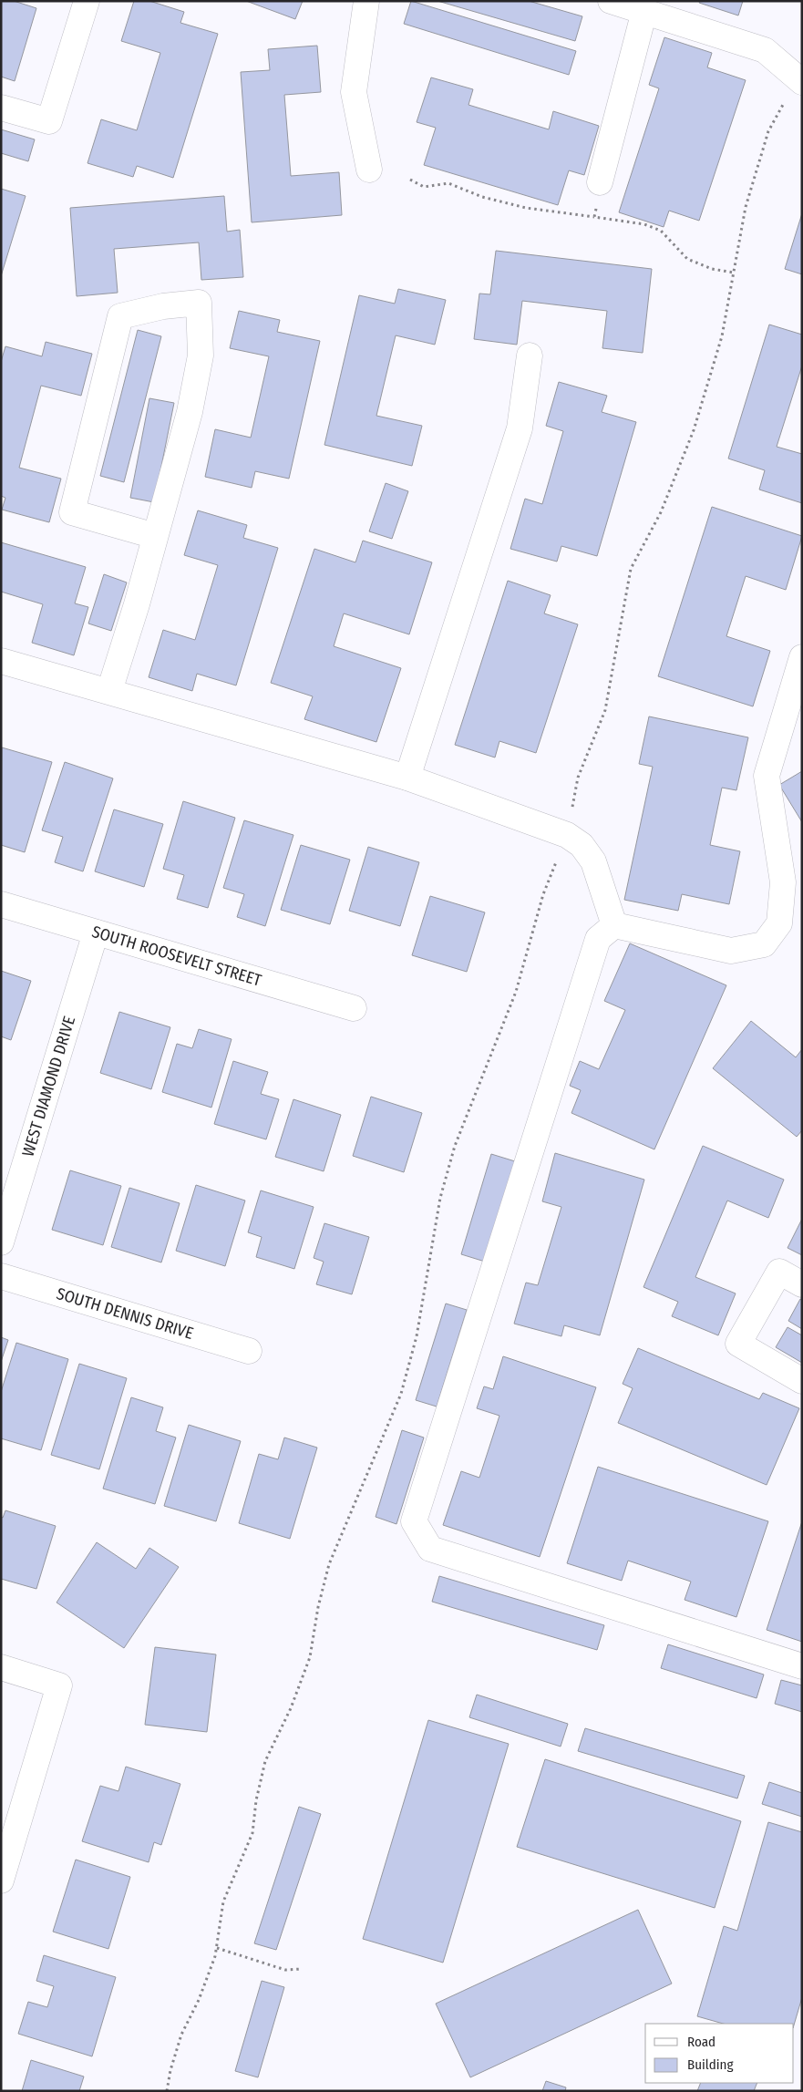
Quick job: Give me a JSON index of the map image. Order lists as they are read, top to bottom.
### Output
{
  "streets": {
    "street": ["SOUTH ROOSEVELT STREET", "WEST DIAMOND DRIVE", "SOUTH DENNIS DRIVE"]
  },
  "crossings": [
    ["SOUTH ROOSEVELT STREET", "WEST DIAMOND DRIVE"]
  ],
  "legend": ["Road", "Building"]
}
